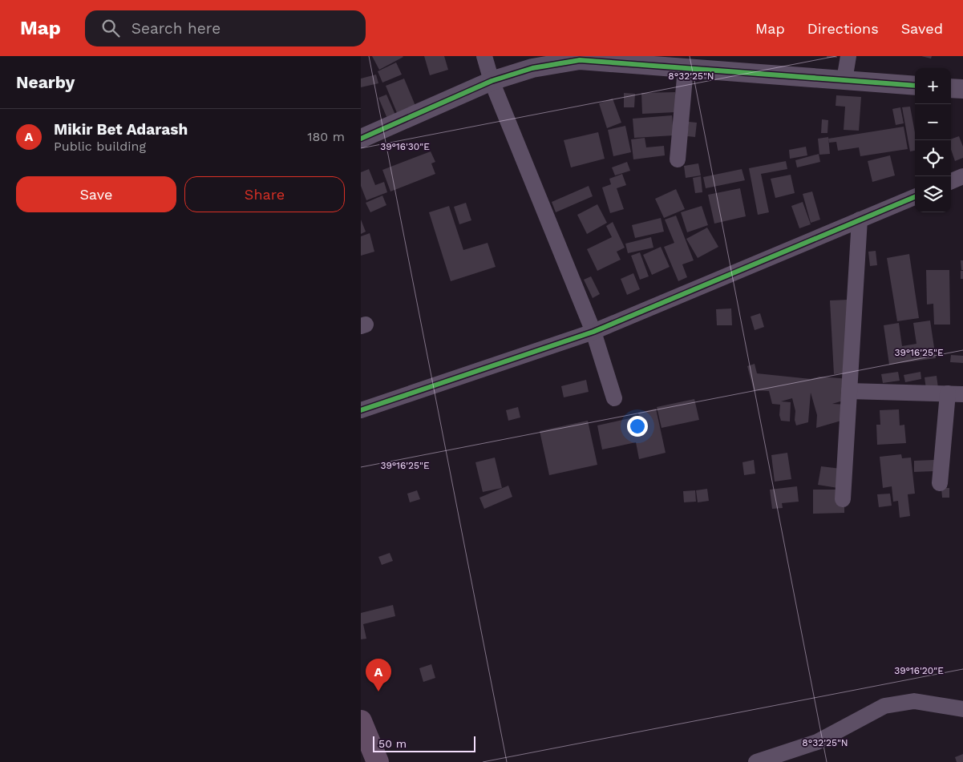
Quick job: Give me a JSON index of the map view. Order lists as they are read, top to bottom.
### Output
{
  "scale_bar": "50 m",
  "page": {
    "header": "Map",
    "search": "Search here",
    "nav": ["Map", "Directions", "Saved"],
    "heading": "Nearby",
    "map_buttons": ["+", "−"],
    "list": [
      {
        "mark": "A",
        "name": "Mikir Bet Adarash",
        "note": "Public building",
        "value": "180 m"
      }
    ],
    "buttons": ["Save", "Share"],
    "pins": "A",
    "scale": "50 m"
  },
  "coordinates": [
    "8°32'25\"N",
    "39°16'30\"E",
    "39°16'25\"E",
    "39°16'20\"E"
  ]
}
